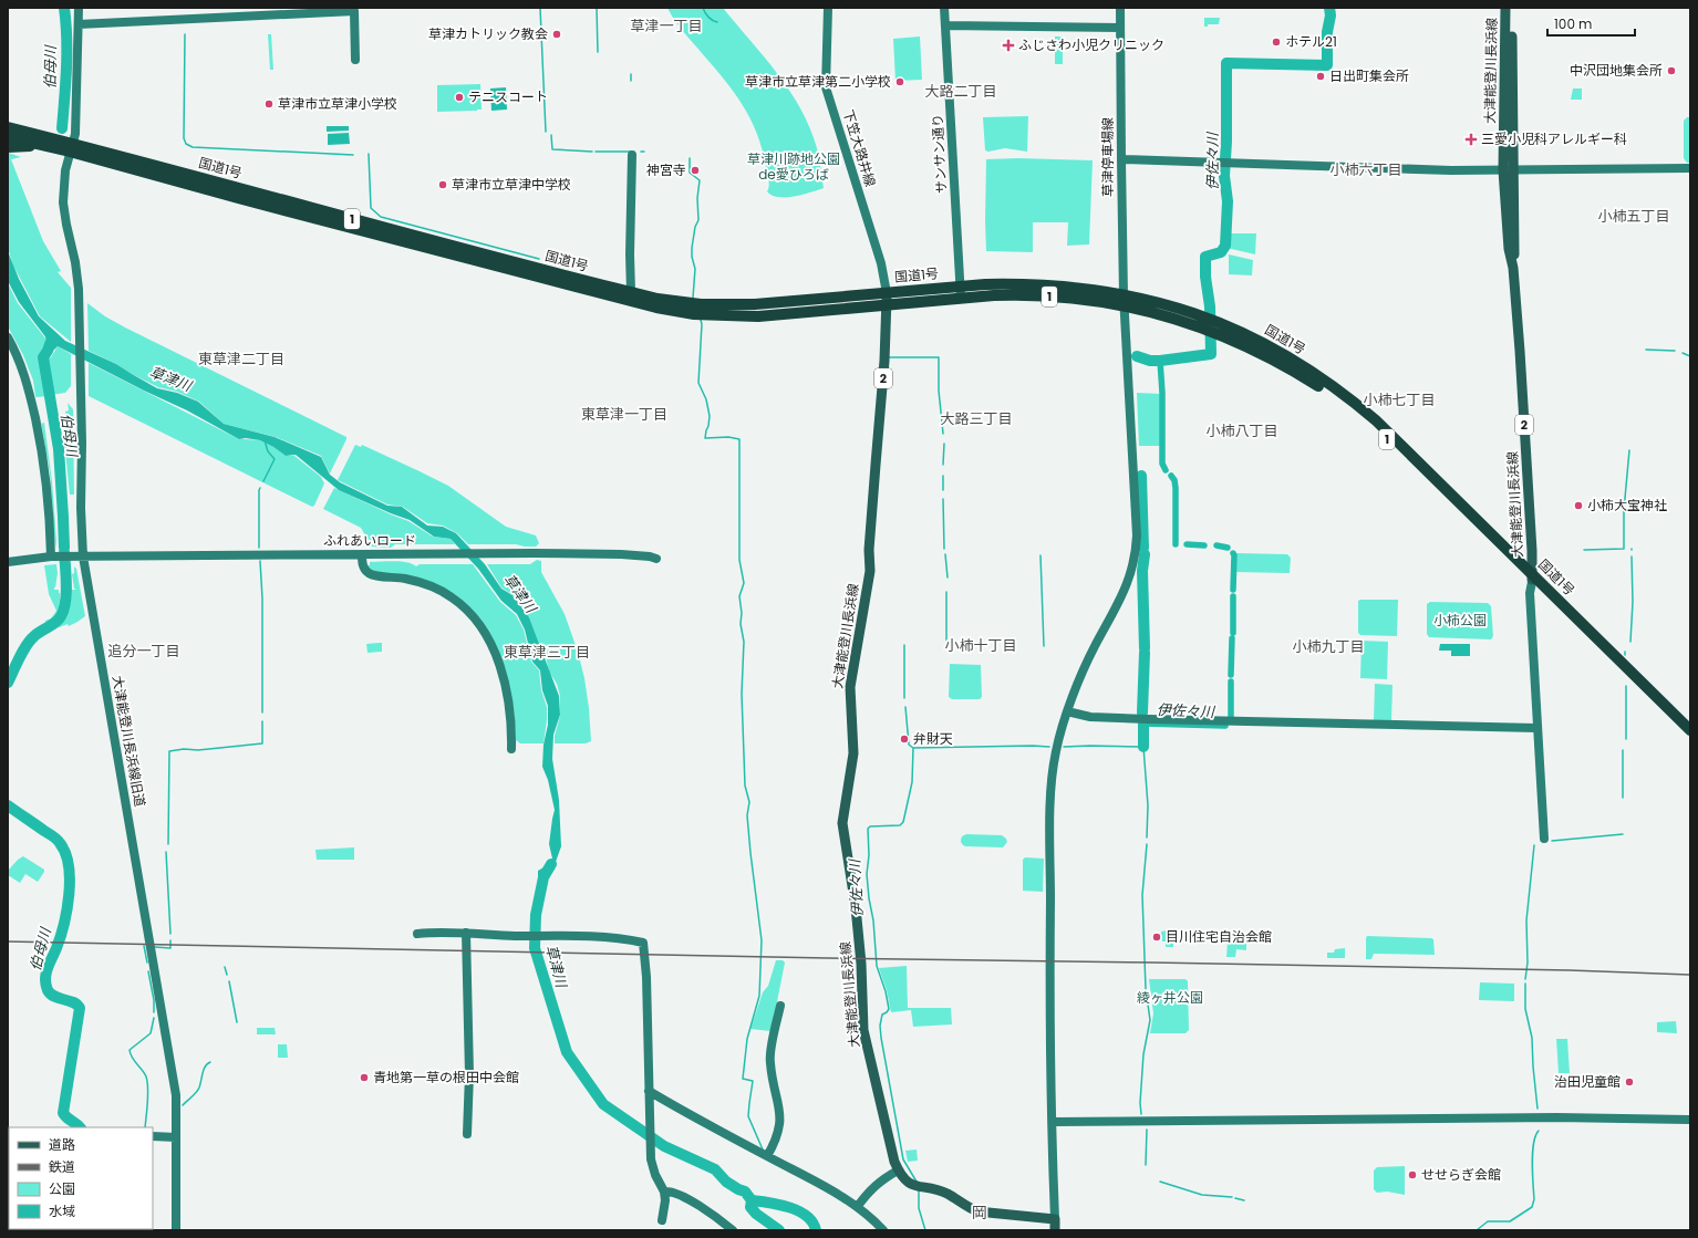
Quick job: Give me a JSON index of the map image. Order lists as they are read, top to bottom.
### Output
{
  "streets": {
    "highway": ["国道1号", "1"],
    "main road": ["大津能登川長浜線", "2"],
    "street": [
      "下笠大路井線",
      "サンサン通り",
      "草津停車場線",
      "ふれあいロード",
      "大津能登川長浜線旧道"
    ]
  },
  "crossings": [
    ["大津能登川長浜線", "下笠大路井線"],
    ["大津能登川長浜線", "国道1号"],
    ["下笠大路井線", "国道1号"],
    ["サンサン通り", "国道1号"],
    ["草津停車場線", "国道1号"],
    ["国道1号", "大津能登川長浜線旧道"],
    ["ふれあいロード", "大津能登川長浜線旧道"]
  ],
  "districts": [
    "草津一丁目",
    "大路二丁目",
    "小柿六丁目",
    "小柿五丁目",
    "東草津二丁目",
    "小柿七丁目",
    "東草津一丁目",
    "大路三丁目",
    "小柿八丁目",
    "小柿十丁目",
    "小柿九丁目",
    "追分一丁目",
    "東草津三丁目",
    "岡"
  ],
  "water": ["伯母川", "伊佐々川", "草津川"],
  "parks": ["草津川跡地公園 de愛ひろば", "小柿公園", "綾ヶ井公園"],
  "places": {
    "other": [
      "草津カトリック教会",
      "ホテル21",
      "中沢団地集会所",
      "日出町集会所",
      "草津市立草津第二小学校",
      "テニスコート",
      "草津市立草津小学校",
      "神宮寺",
      "草津市立草津中学校",
      "小柿大宝神社",
      "弁財天",
      "目川住宅自治会館",
      "青地第一草の根田中会館",
      "治田児童館",
      "せせらぎ会館"
    ],
    "health": ["ふじさわ小児クリニック", "三愛小児科アレルギー科"]
  },
  "legend": [
    "道路",
    "鉄道",
    "公園",
    "水域"
  ],
  "scale_bar": "100 m"
}
